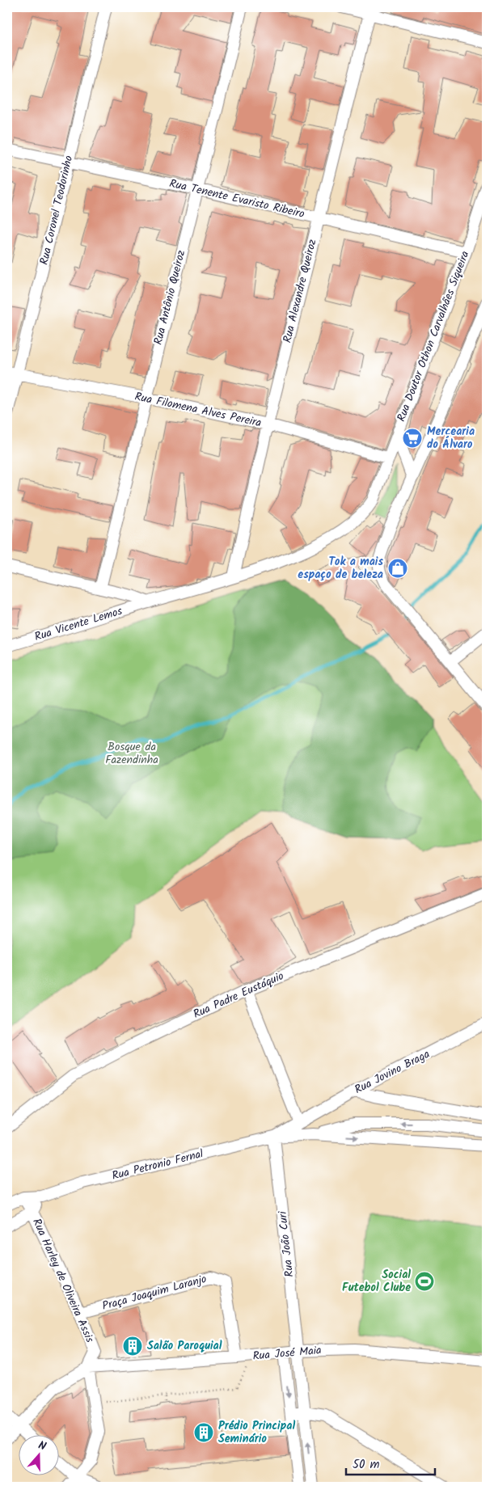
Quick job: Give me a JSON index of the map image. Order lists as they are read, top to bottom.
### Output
{
  "streets": {
    "street": [
      "Rua Tenente Evaristo Ribeiro",
      "Rua Coronel Teodorinho",
      "Rua Alexandre Queiroz",
      "Rua Antônio Queiroz",
      "Rua Doutor Othon Carvalhães Siqueira",
      "Rua Filomena Alves Pereira",
      "Rua Vicente Lemos",
      "Rua Padre Eustáquio",
      "Rua Jovino Braga",
      "Rua Petronio Fernal",
      "Rua João Curi",
      "Rua Harley de Oliveira Assis",
      "Praça Joaquim Laranjo",
      "Rua José Maia"
    ]
  },
  "crossings": [
    ["Rua Tenente Evaristo Ribeiro", "Rua Coronel Teodorinho"],
    ["Rua Tenente Evaristo Ribeiro", "Rua Alexandre Queiroz"],
    ["Rua Tenente Evaristo Ribeiro", "Rua Antônio Queiroz"],
    ["Rua Tenente Evaristo Ribeiro", "Rua Doutor Othon Carvalhães Siqueira"],
    ["Rua Coronel Teodorinho", "Rua Filomena Alves Pereira"],
    ["Rua Alexandre Queiroz", "Rua Doutor Othon Carvalhães Siqueira"],
    ["Rua Alexandre Queiroz", "Rua Filomena Alves Pereira"],
    ["Rua Antônio Queiroz", "Rua Filomena Alves Pereira"],
    ["Rua Doutor Othon Carvalhães Siqueira", "Rua Filomena Alves Pereira"],
    ["Rua Doutor Othon Carvalhães Siqueira", "Rua Vicente Lemos"],
    ["Rua Jovino Braga", "Rua Petronio Fernal"],
    ["Rua Petronio Fernal", "Rua João Curi"],
    ["Rua Petronio Fernal", "Rua Harley de Oliveira Assis"],
    ["Rua João Curi", "Rua José Maia"],
    ["Rua Harley de Oliveira Assis", "Praça Joaquim Laranjo"],
    ["Rua Harley de Oliveira Assis", "Rua José Maia"],
    ["Praça Joaquim Laranjo", "Rua José Maia"]
  ],
  "parks": ["Bosque da Fazendinha"],
  "places": {
    "supermarket": ["Mercearia do Álvaro"],
    "shop": ["Tok a mais espaço de beleza"],
    "sports": ["Social Futebol Clube"],
    "building": ["Salão Paroquial", "Prédio Principal Seminário"]
  },
  "scale_bar": "50 m",
  "north": "top"
}
